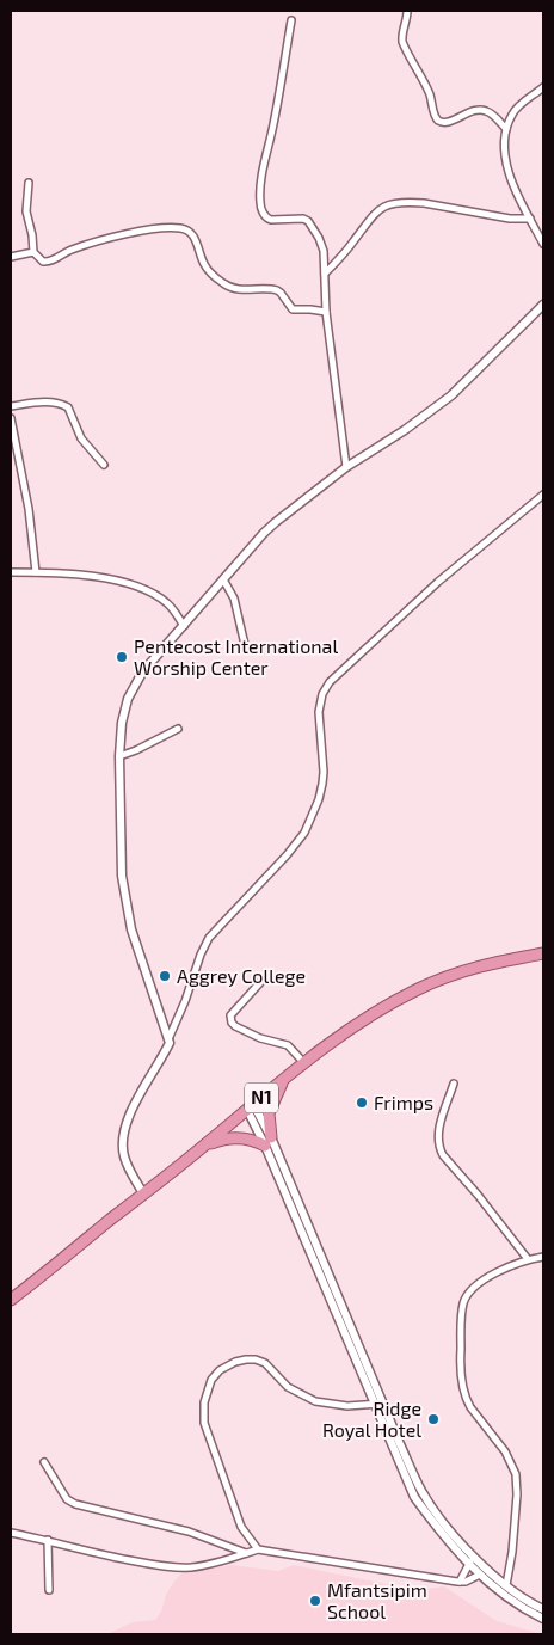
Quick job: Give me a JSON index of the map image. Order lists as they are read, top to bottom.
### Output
{
  "streets": {
    "highway": ["N1"]
  },
  "places": [
    "Pentecost International Worship Center",
    "Aggrey College",
    "Frimps",
    "Ridge Royal Hotel",
    "Mfantsipim School"
  ]
}
